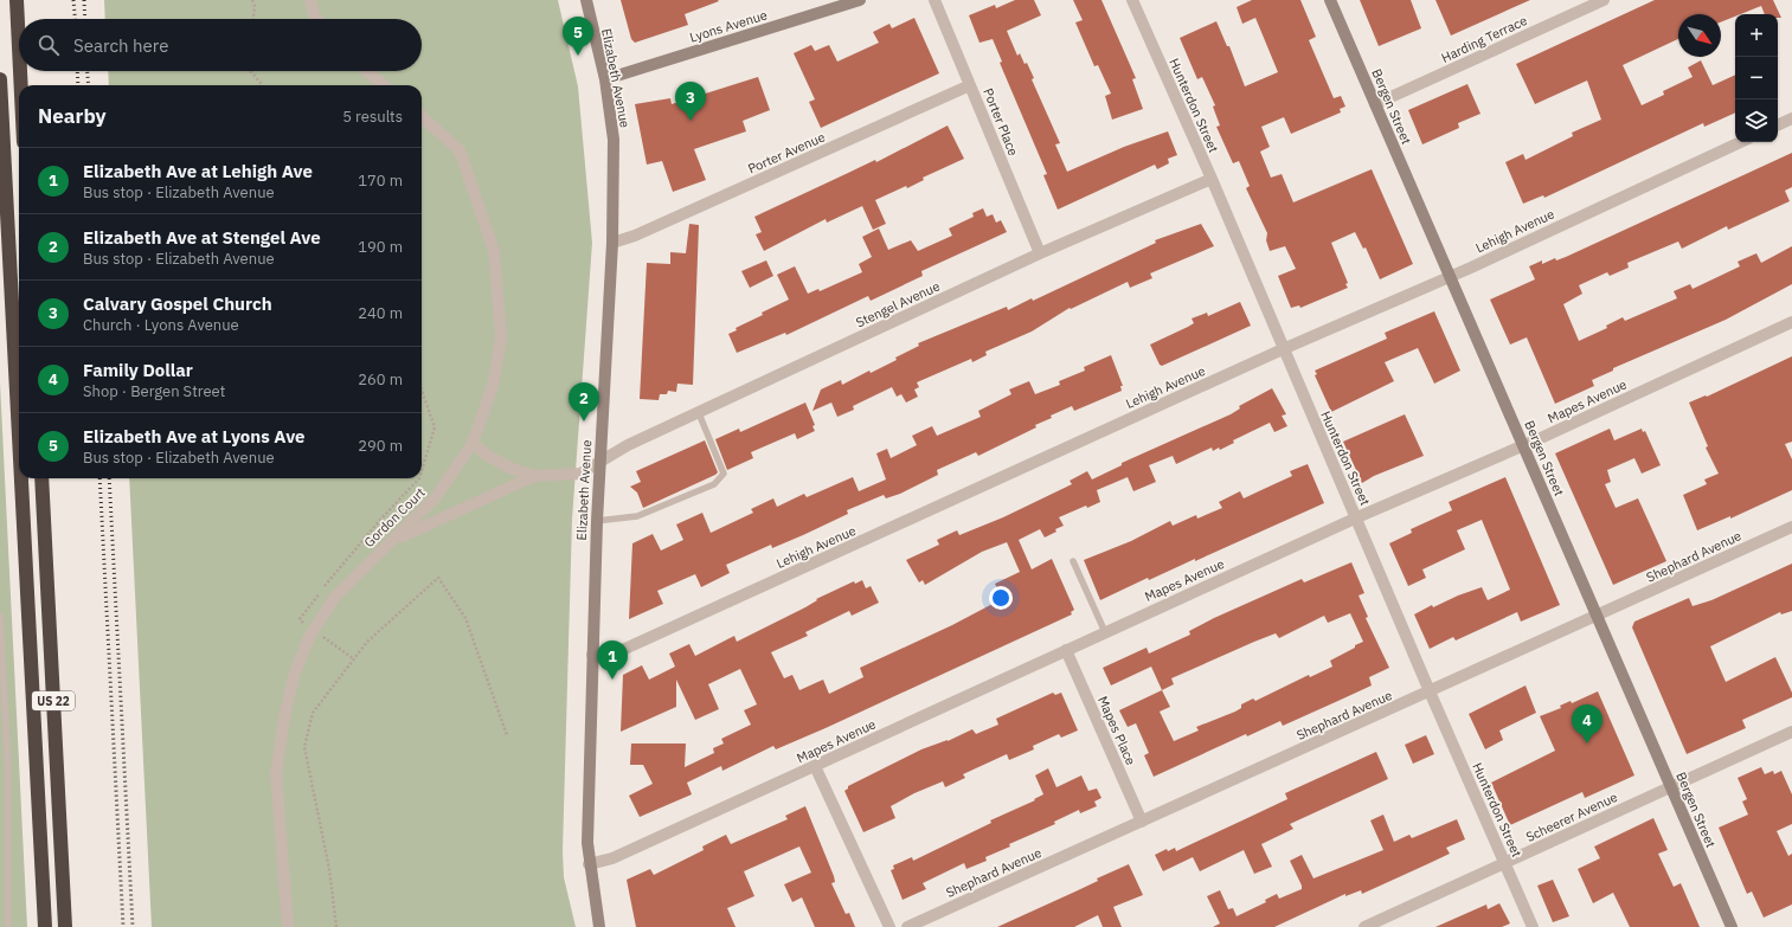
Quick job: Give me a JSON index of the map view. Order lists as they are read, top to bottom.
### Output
{
  "streets": {
    "highway": ["US 22"],
    "main road": ["Lyons Avenue", "Elizabeth Avenue", "Bergen Street"],
    "street": [
      "Harding Terrace",
      "Hunterdon Street",
      "Porter Place",
      "Porter Avenue",
      "Lehigh Avenue",
      "Stengel Avenue",
      "Mapes Avenue",
      "Gordon Court",
      "Shephard Avenue",
      "Mapes Place",
      "Scheerer Avenue"
    ]
  },
  "crossings": [
    ["Lyons Avenue", "Elizabeth Avenue"],
    ["Harding Terrace", "Bergen Street"],
    ["Elizabeth Avenue", "Porter Avenue"],
    ["Elizabeth Avenue", "Lehigh Avenue"],
    ["Elizabeth Avenue", "Stengel Avenue"],
    ["Elizabeth Avenue", "Mapes Avenue"],
    ["Hunterdon Street", "Lehigh Avenue"],
    ["Hunterdon Street", "Stengel Avenue"],
    ["Hunterdon Street", "Mapes Avenue"],
    ["Hunterdon Street", "Shephard Avenue"],
    ["Hunterdon Street", "Scheerer Avenue"],
    ["Bergen Street", "Lehigh Avenue"],
    ["Bergen Street", "Mapes Avenue"],
    ["Bergen Street", "Shephard Avenue"],
    ["Bergen Street", "Scheerer Avenue"],
    ["Porter Place", "Porter Avenue"],
    ["Porter Place", "Stengel Avenue"],
    ["Mapes Avenue", "Mapes Place"],
    ["Shephard Avenue", "Mapes Place"]
  ],
  "north": "bottom right",
  "page": {
    "map_buttons": ["+", "−"],
    "pins": [
      "5",
      "3",
      "2",
      "1",
      "4"
    ],
    "search": "Search here",
    "heading": ["Nearby", "5 results"],
    "list": [
      {
        "mark": "1",
        "name": "Elizabeth Ave at Lehigh Ave",
        "note": "Bus stop · Elizabeth Avenue",
        "value": "170 m"
      },
      {
        "mark": "2",
        "name": "Elizabeth Ave at Stengel Ave",
        "note": "Bus stop · Elizabeth Avenue",
        "value": "190 m"
      },
      {
        "mark": "3",
        "name": "Calvary Gospel Church",
        "note": "Church · Lyons Avenue",
        "value": "240 m"
      },
      {
        "mark": "4",
        "name": "Family Dollar",
        "note": "Shop · Bergen Street",
        "value": "260 m"
      },
      {
        "mark": "5",
        "name": "Elizabeth Ave at Lyons Ave",
        "note": "Bus stop · Elizabeth Avenue",
        "value": "290 m"
      }
    ]
  }
}
